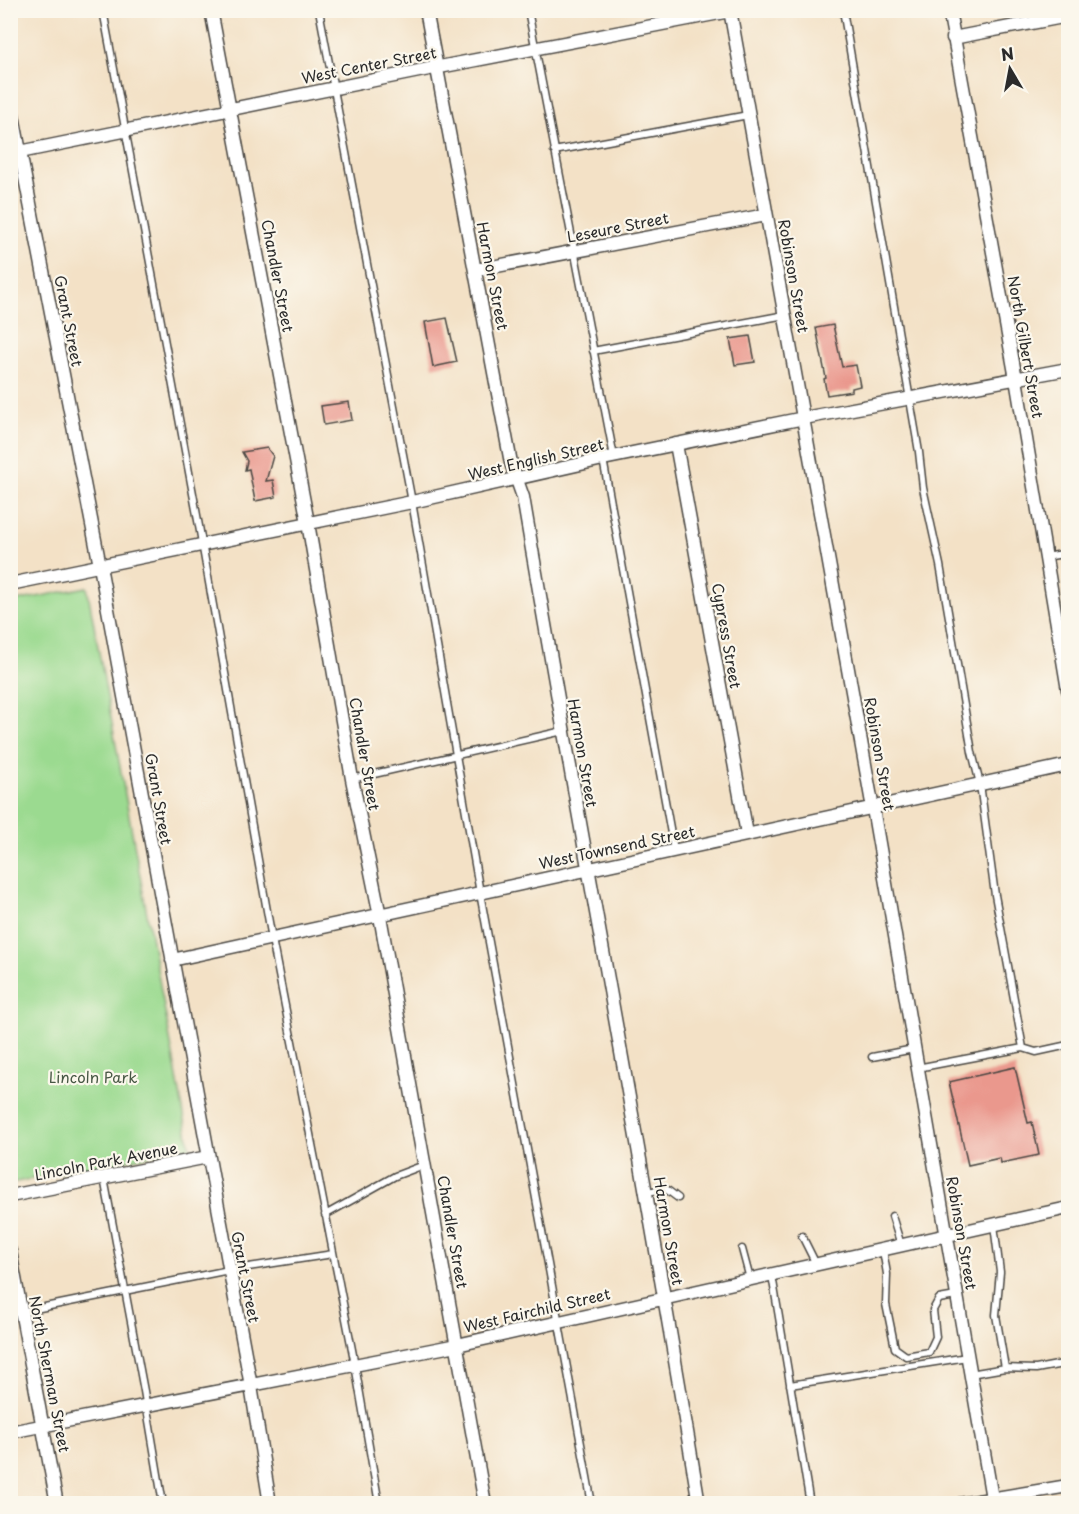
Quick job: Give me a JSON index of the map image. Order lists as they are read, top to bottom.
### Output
{
  "streets": {
    "street": [
      "West Center Street",
      "Leseure Street",
      "Chandler Street",
      "Harmon Street",
      "Robinson Street",
      "Grant Street",
      "North Gilbert Street",
      "West English Street",
      "Cypress Street",
      "West Townsend Street",
      "Lincoln Park Avenue",
      "West Fairchild Street",
      "North Sherman Street"
    ]
  },
  "crossings": [
    ["West Center Street", "Chandler Street"],
    ["West Center Street", "Harmon Street"],
    ["West Center Street", "Robinson Street"],
    ["West Center Street", "Grant Street"],
    ["Leseure Street", "Harmon Street"],
    ["Leseure Street", "Robinson Street"],
    ["Chandler Street", "West English Street"],
    ["Chandler Street", "West Townsend Street"],
    ["Chandler Street", "West Fairchild Street"],
    ["Harmon Street", "West English Street"],
    ["Harmon Street", "West Townsend Street"],
    ["Harmon Street", "West Fairchild Street"],
    ["Robinson Street", "West English Street"],
    ["Robinson Street", "West Townsend Street"],
    ["Robinson Street", "West Fairchild Street"],
    ["Grant Street", "West English Street"],
    ["Grant Street", "West Townsend Street"],
    ["Grant Street", "Lincoln Park Avenue"],
    ["Grant Street", "West Fairchild Street"],
    ["North Gilbert Street", "West English Street"],
    ["West English Street", "Cypress Street"],
    ["Cypress Street", "West Townsend Street"],
    ["West Fairchild Street", "North Sherman Street"]
  ],
  "parks": ["Lincoln Park"],
  "north": "top"
}
